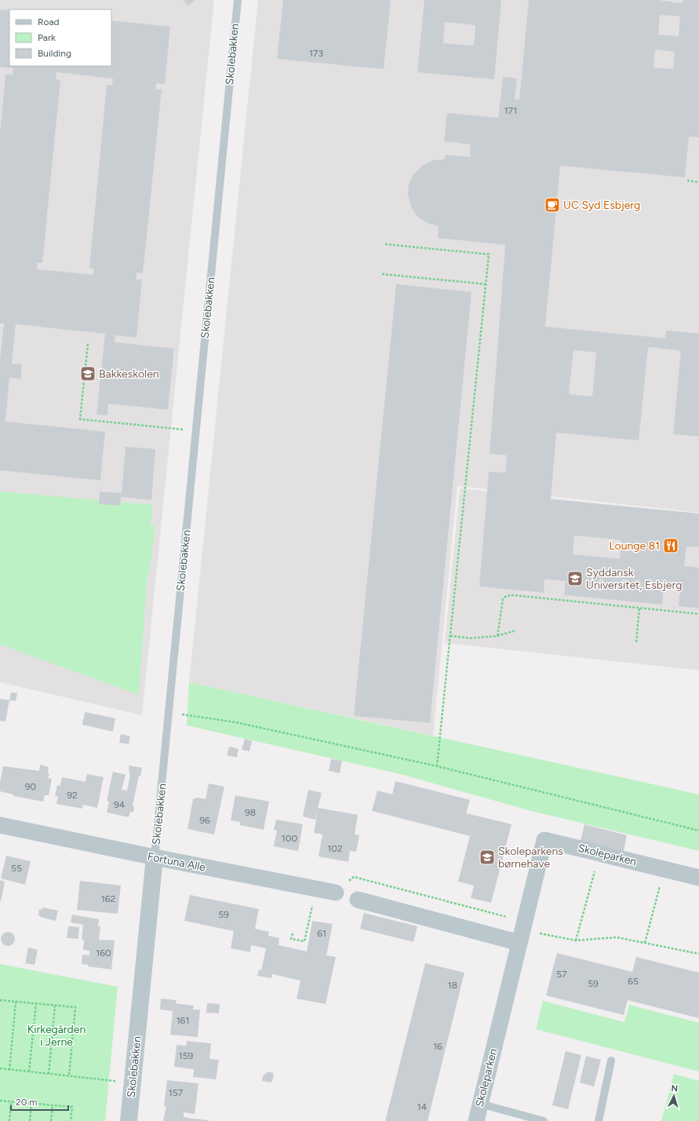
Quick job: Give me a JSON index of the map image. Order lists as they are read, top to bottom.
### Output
{
  "streets": {
    "street": ["Skolebakken", "Skoleparken", "Fortuna Alle"]
  },
  "crossings": [
    ["Skolebakken", "Fortuna Alle"]
  ],
  "parks": ["Kirkegården i Jerne"],
  "places": {
    "cafe": ["UC Syd Esbjerg"],
    "school or university": ["Bakkeskolen", "Syddansk Universitet, Esbjerg", "Skoleparkens børnehave"],
    "restaurant": ["Lounge 81"]
  },
  "house_numbers": [
    "173",
    "171",
    "90",
    "92",
    "94",
    "98",
    "96",
    "100",
    "102",
    "55",
    "162",
    "59",
    "61",
    "160",
    "57",
    "65",
    "59",
    "18",
    "161",
    "16",
    "159",
    "157",
    "14"
  ],
  "legend": ["Road", "Park", "Building"],
  "scale_bar": "20 m",
  "north": "top"
}
